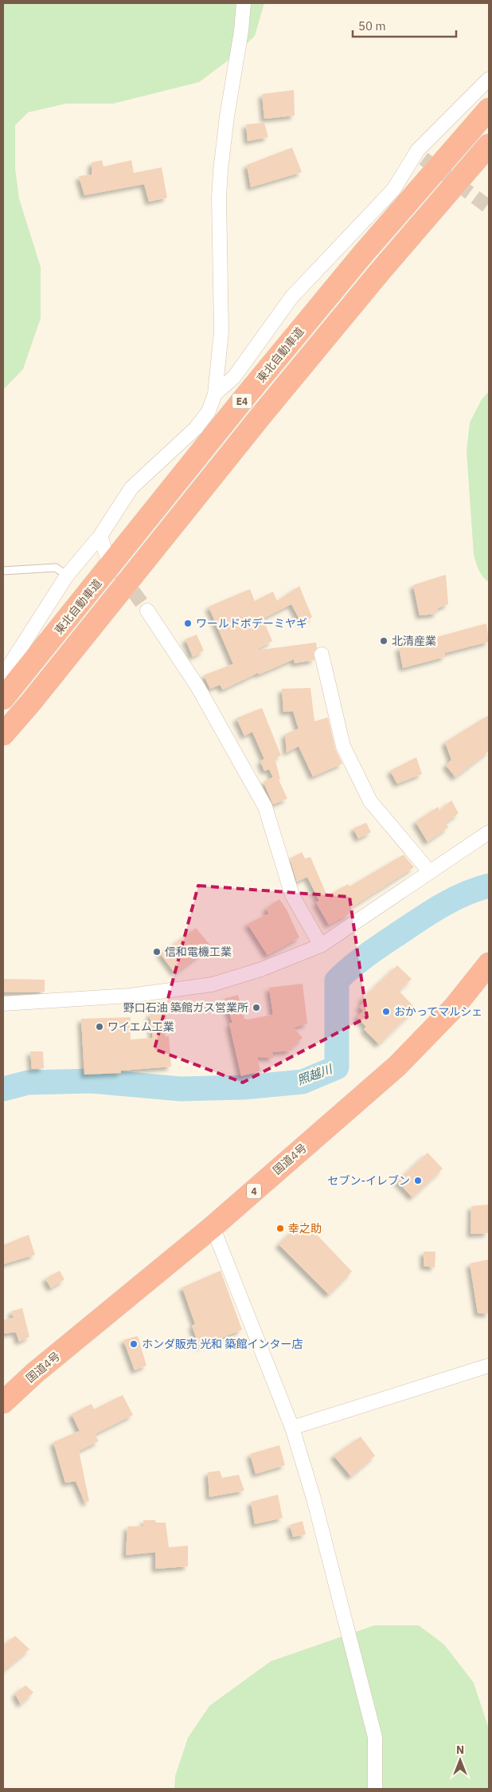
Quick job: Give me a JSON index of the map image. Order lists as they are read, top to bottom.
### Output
{
  "streets": {
    "highway": [
      "東北自動車道",
      "E4",
      "国道4号",
      "4"
    ]
  },
  "water": ["照越川"],
  "places": [
    "ワールドボデーミヤギ",
    "北清産業",
    "信和電機工業",
    "野口石油 築館ガス営業所",
    "おかってマルシェ",
    "ワイエム工業",
    "セブン-イレブン",
    "幸之助",
    "ホンダ販売 光和 築館インター店"
  ],
  "scale_bar": "50 m",
  "north": "top"
}
